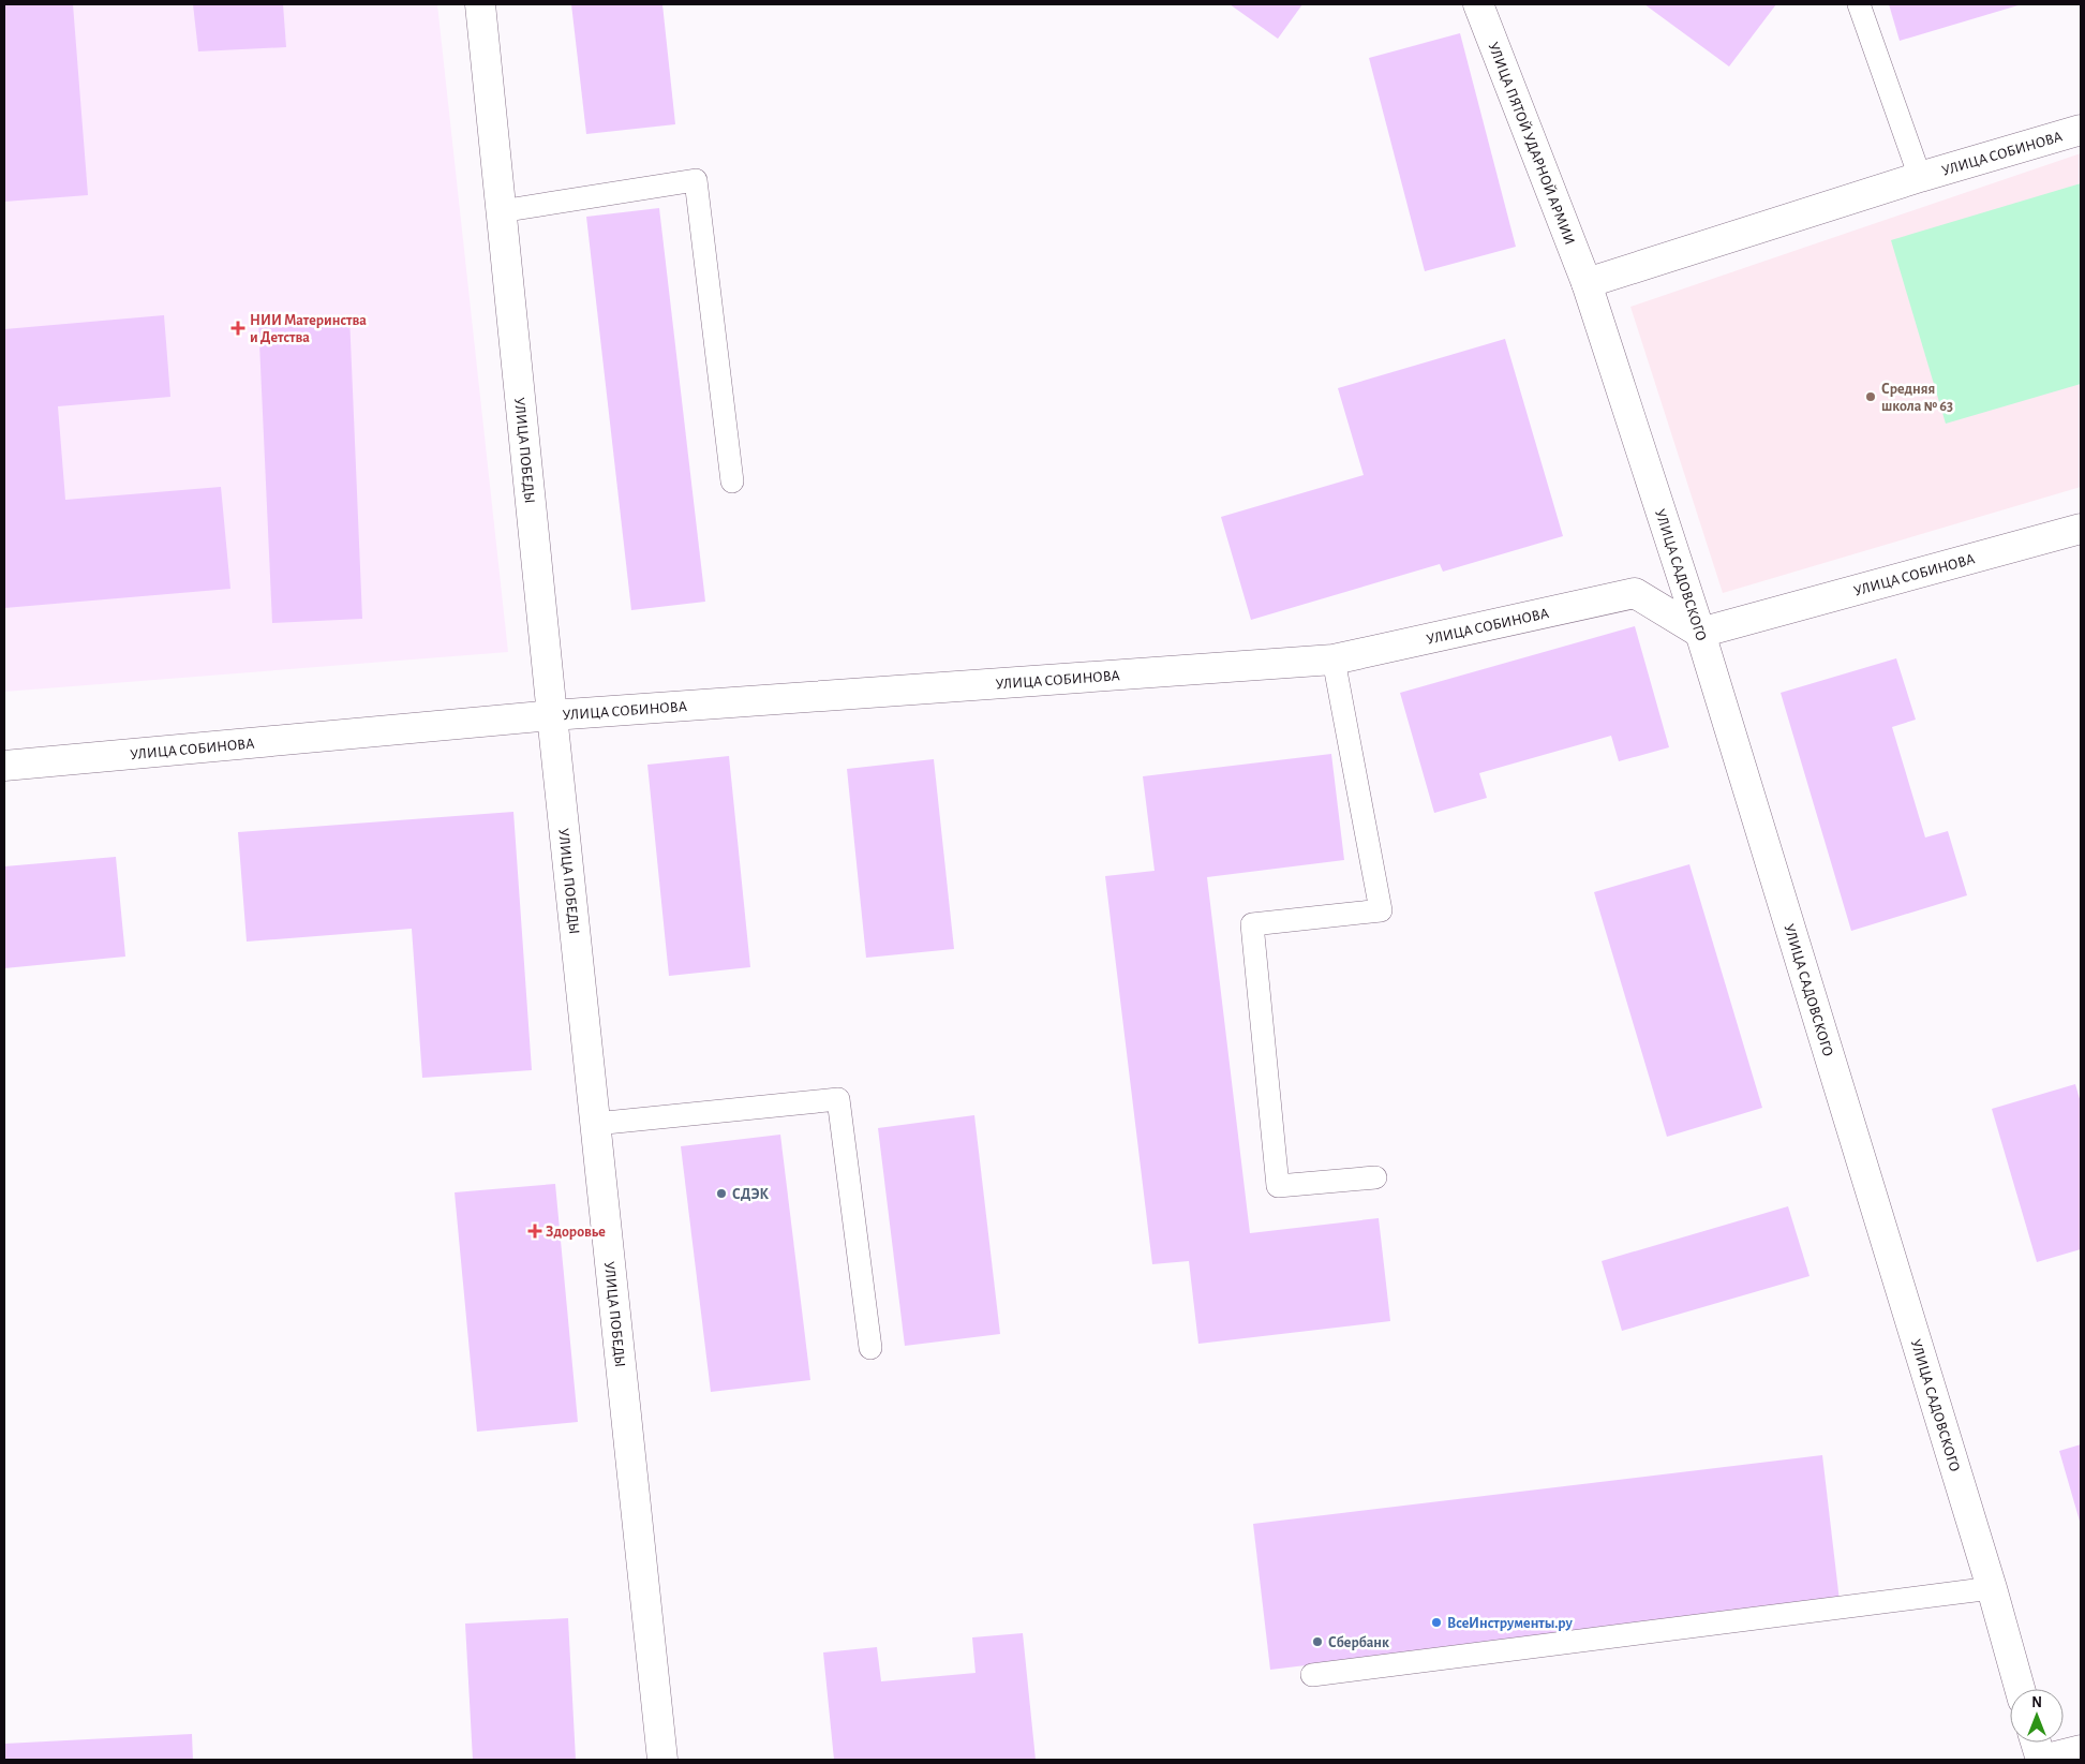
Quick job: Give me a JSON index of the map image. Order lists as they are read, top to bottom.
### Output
{
  "streets": {
    "street": [
      "УЛИЦА ПЯТОЙ УДАРНОЙ АРМИИ",
      "УЛИЦА СОБИНОВА",
      "УЛИЦА ПОБЕДЫ",
      "УЛИЦА САДОВСКОГО"
    ]
  },
  "crossings": [
    ["УЛИЦА ПЯТОЙ УДАРНОЙ АРМИИ", "УЛИЦА СОБИНОВА"],
    ["УЛИЦА ПЯТОЙ УДАРНОЙ АРМИИ", "УЛИЦА САДОВСКОГО"],
    ["УЛИЦА СОБИНОВА", "УЛИЦА ПОБЕДЫ"],
    ["УЛИЦА СОБИНОВА", "УЛИЦА САДОВСКОГО"]
  ],
  "places": {
    "health": ["НИИ Материнства и Детства", "Здоровье"],
    "other": [
      "Средняя школа № 63",
      "СДЭК",
      "ВсеИнструменты.ру",
      "Сбербанк"
    ]
  },
  "north": "top"
}
